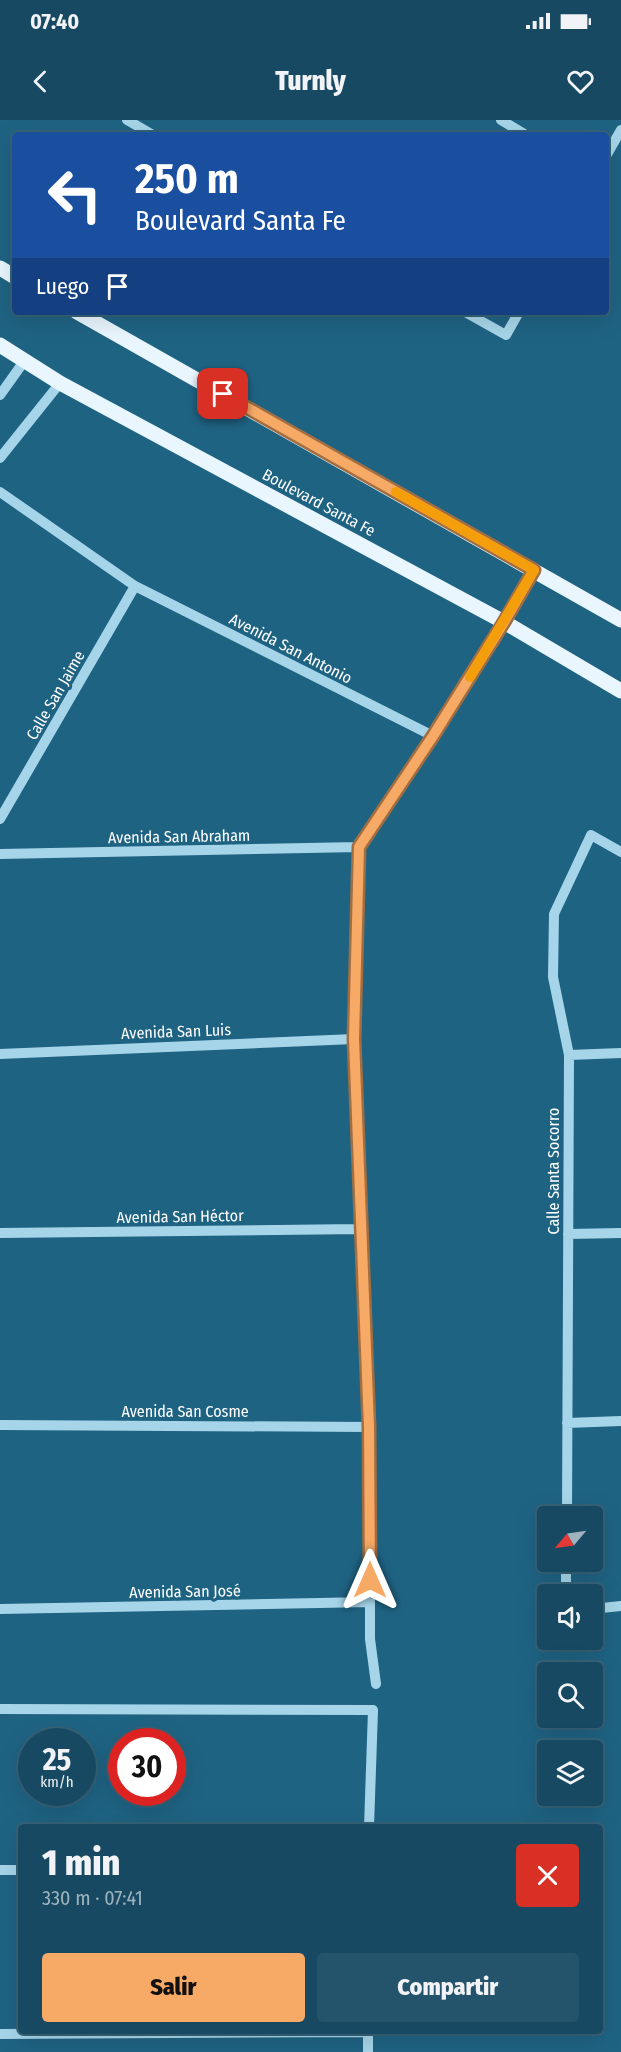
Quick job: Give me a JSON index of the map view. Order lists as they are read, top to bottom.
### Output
{
  "streets": {
    "main road": ["Boulevard Santa Fe"],
    "street": [
      "Avenida San Antonio",
      "Calle San Jaime",
      "Avenida San Abraham",
      "Avenida San Luis",
      "Calle Santa Socorro",
      "Avenida San Héctor",
      "Avenida San Cosme",
      "Avenida San José"
    ]
  },
  "crossings": [
    ["Avenida San Antonio", "Calle San Jaime"]
  ],
  "north": "bottom left",
  "page": {
    "status": "07:40",
    "header": "Turnly",
    "turn": ["250 m", "Boulevard Santa Fe"],
    "then": "Luego",
    "speed": "25 km/h",
    "limit": "30",
    "heading": ["1 min", "330 m · 07:41"],
    "buttons": ["Salir", "Compartir"]
  }
}
